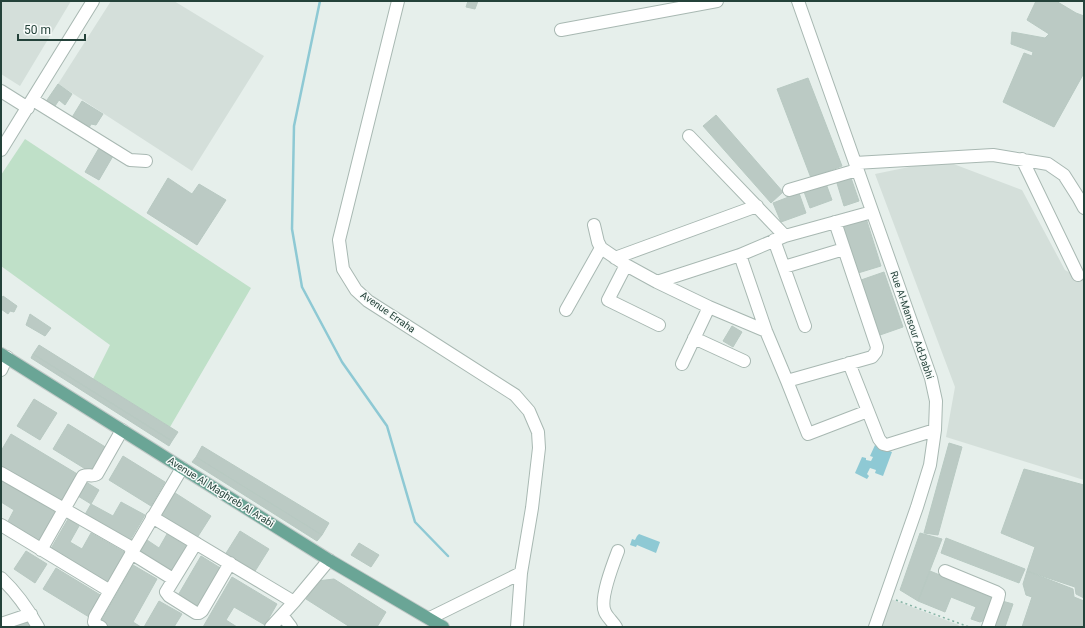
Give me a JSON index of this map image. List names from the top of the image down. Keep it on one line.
{"streets":{"main road":["Avenue Al Maghreb Al Arabi"],"street":["Avenue Erraha","Rue Al-Mansour Ad-Dabhi"]},"scale_bar":"50 m"}
